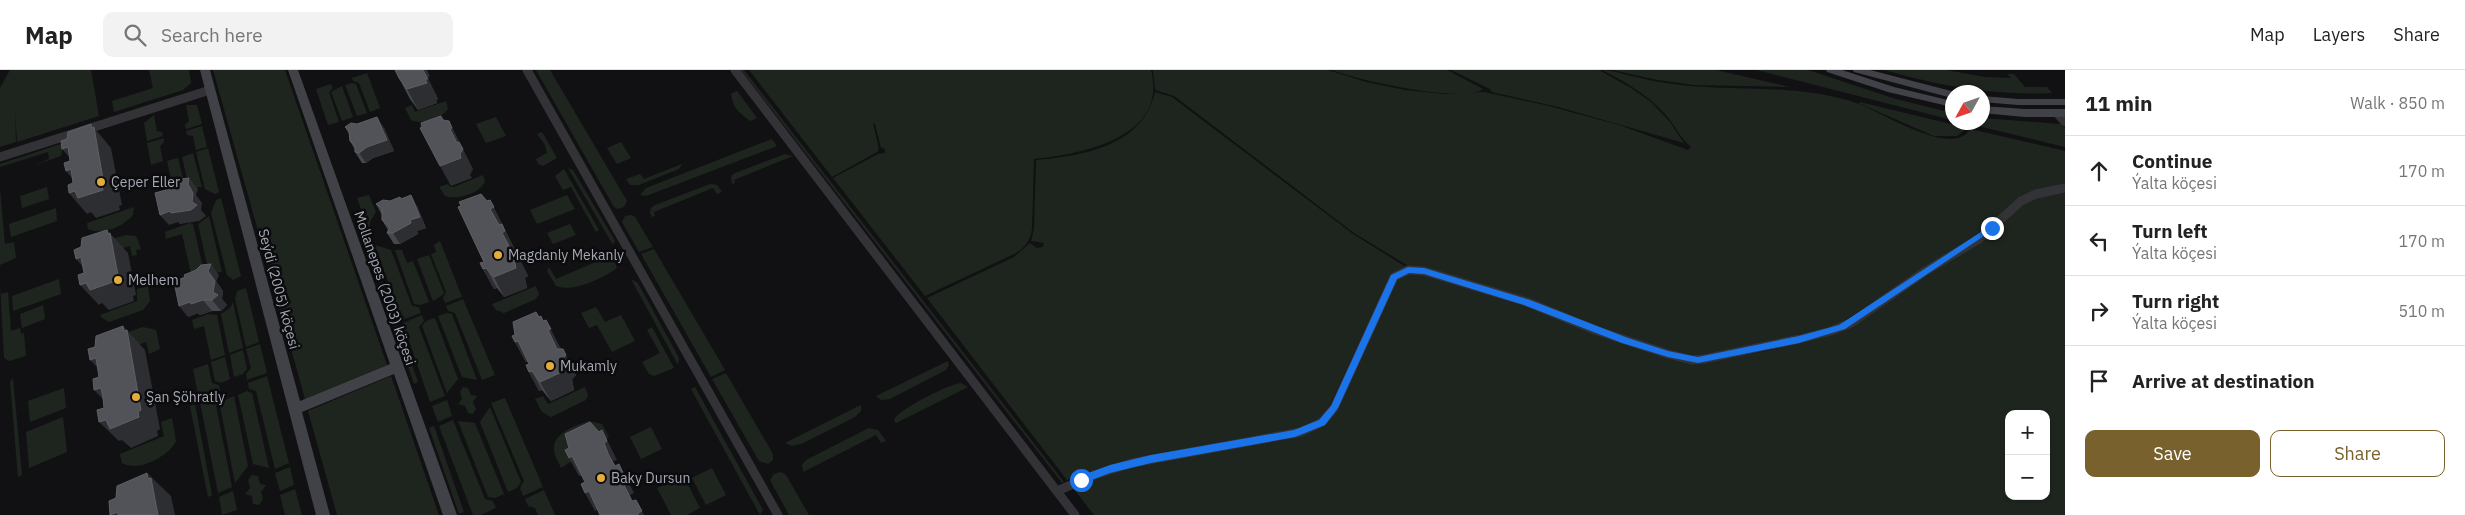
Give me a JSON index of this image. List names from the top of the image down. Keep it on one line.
{"streets":{"street":["Mollanepes (2003) köçesi","Seýdi (2005) köçesi"]},"places":["Çeper Eller","Magdanly Mekanly","Melhem","Mukamly","Şan Şöhratly","Baky Dursun"],"north":"bottom left","page":{"header":"Map","search":"Search here","nav":["Map","Layers","Share"],"heading":["11 min","Walk · 850 m"],"list":[["Continue","Ýalta köçesi","170 m"],["Turn left","Ýalta köçesi","170 m"],["Turn right","Ýalta köçesi","510 m"],"Arrive at destination"],"map_buttons":["+","−"],"buttons":["Save","Share"]}}
